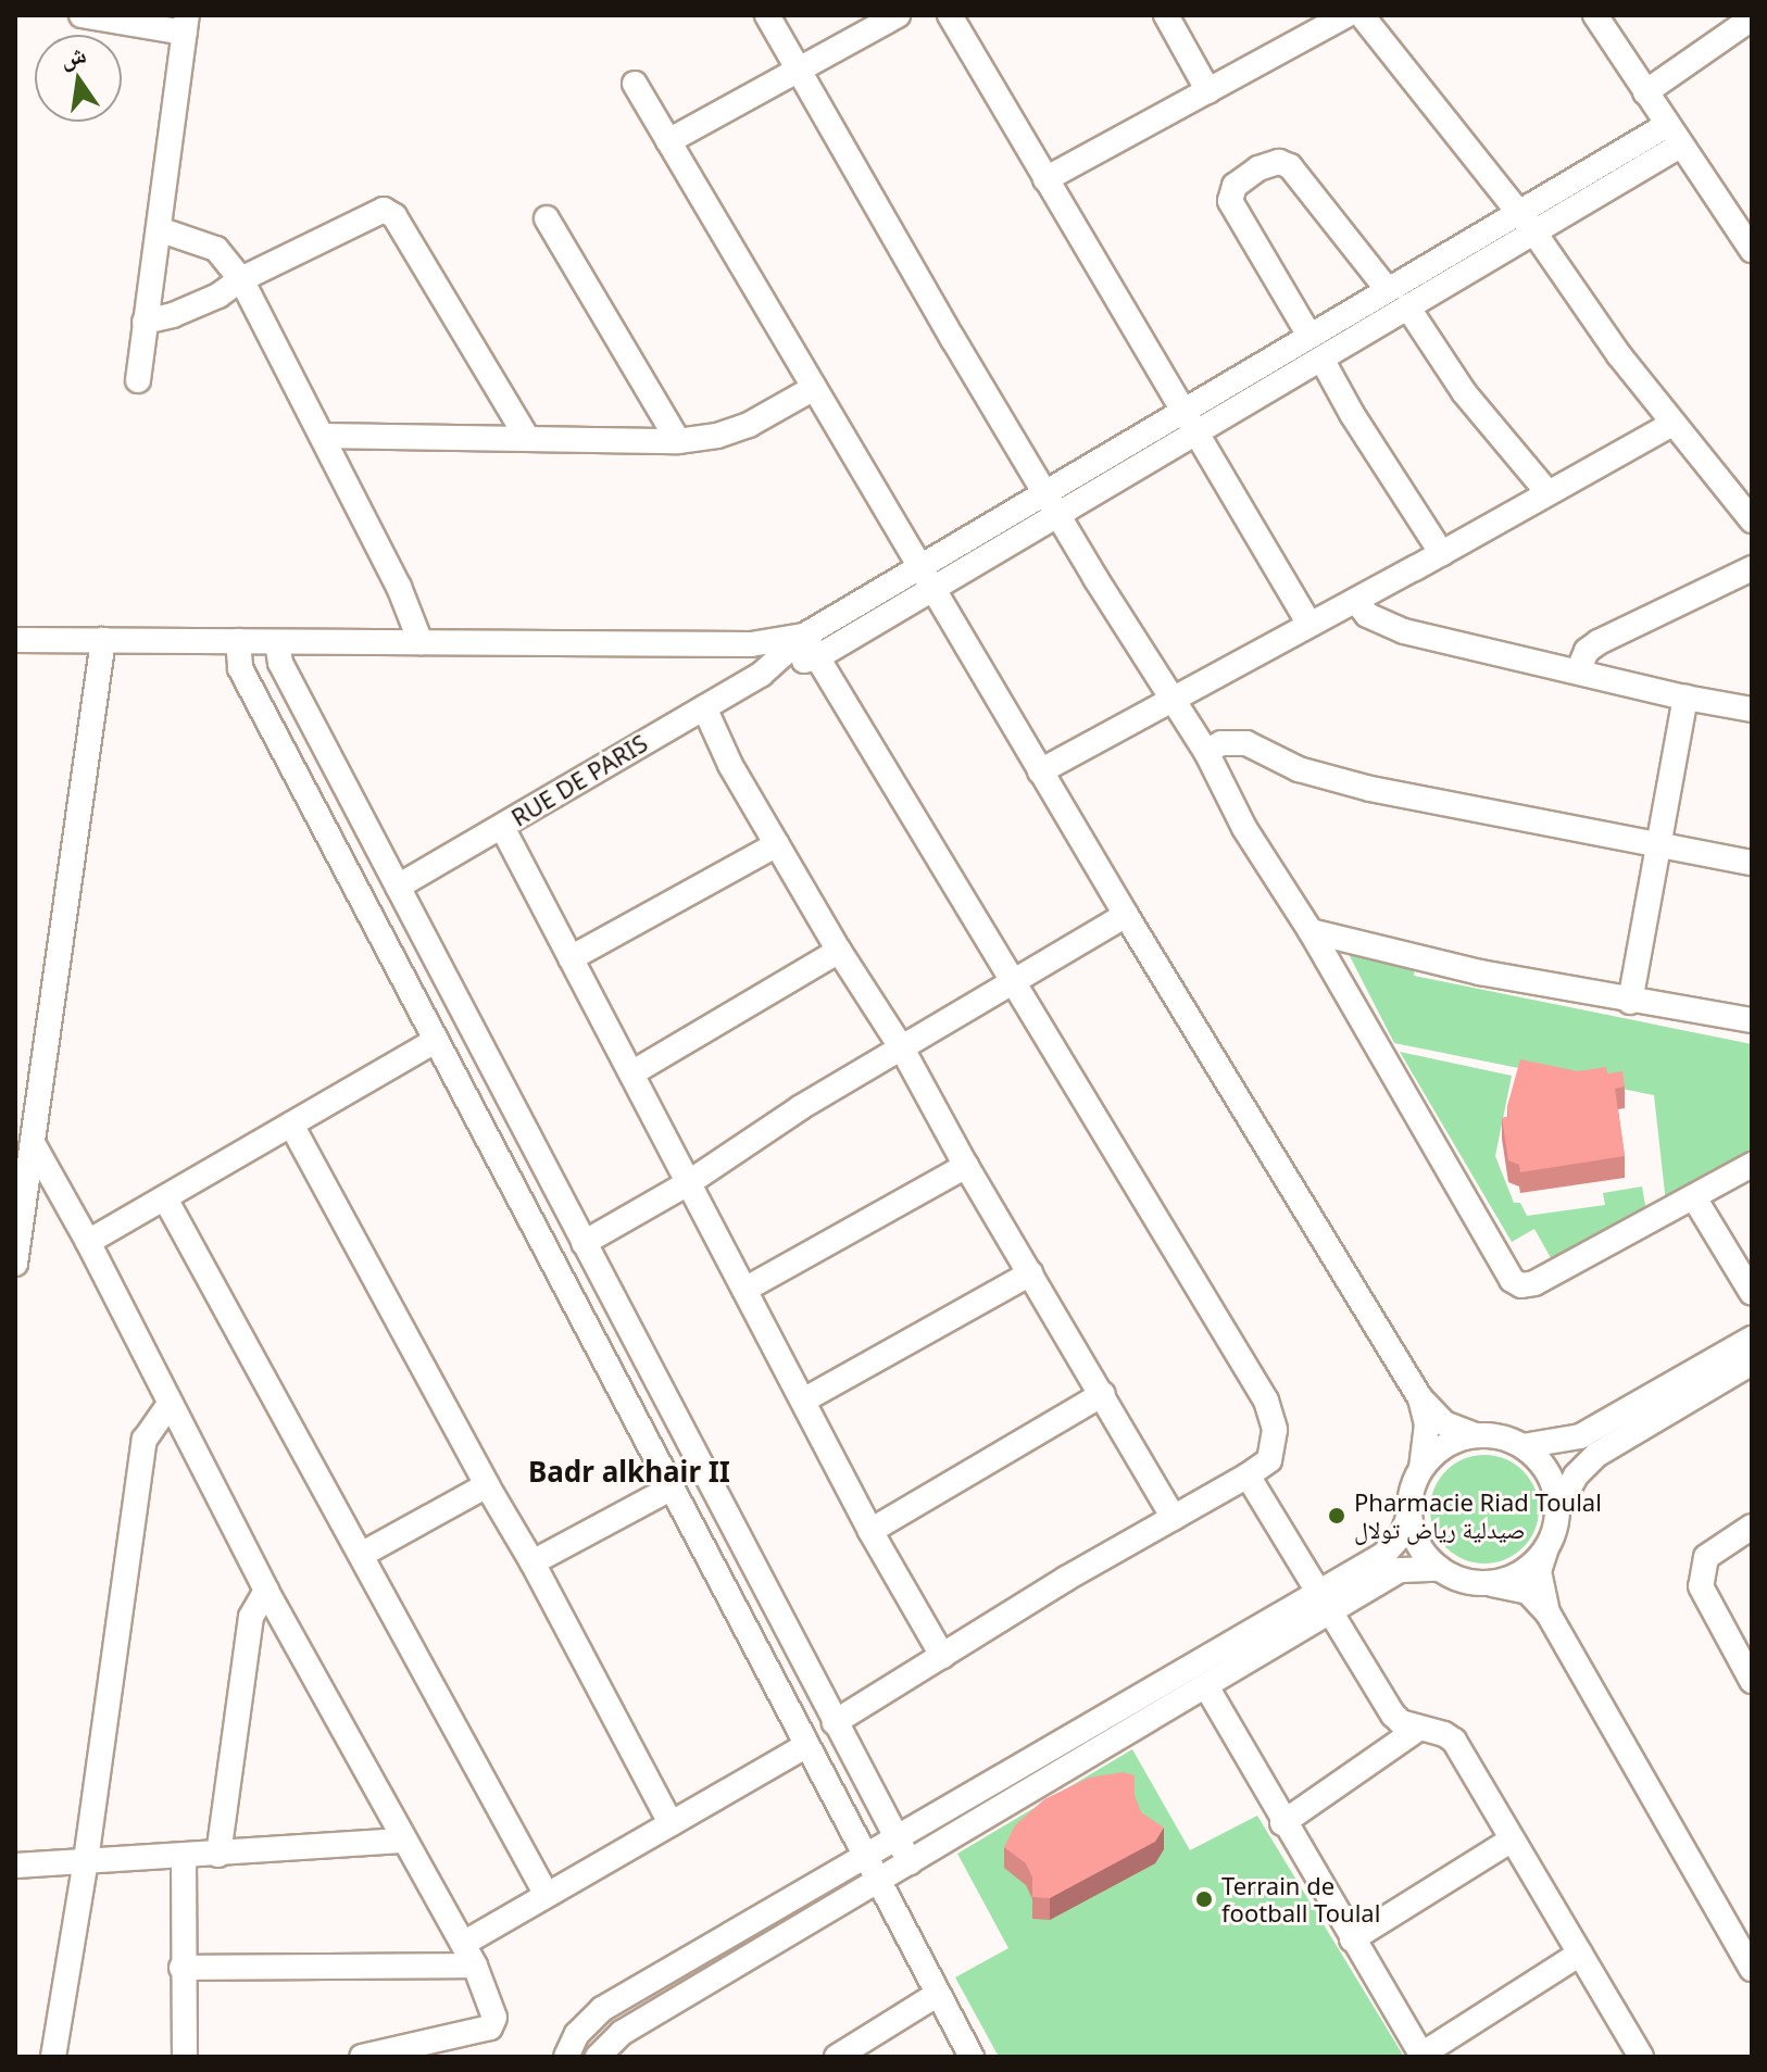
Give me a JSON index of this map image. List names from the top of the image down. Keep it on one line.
{"streets":{"street":["RUE DE PARIS"]},"districts":["Badr alkhair II"],"places":["Pharmacie Riad Toulal صيدلية رياض تولال","Terrain de football Toulal"],"north":"top"}
